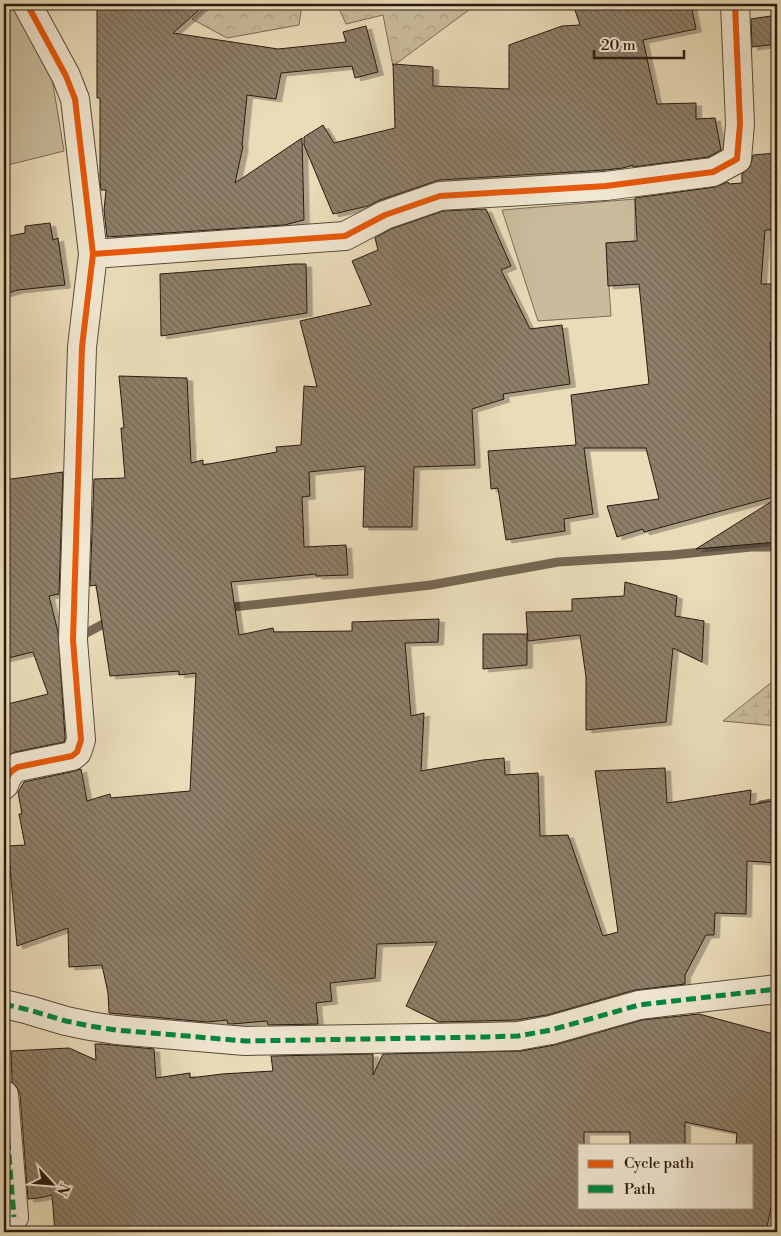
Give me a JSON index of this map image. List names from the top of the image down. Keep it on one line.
{"legend":["Cycle path","Path"],"scale_bar":"20 m","north":"bottom right"}
